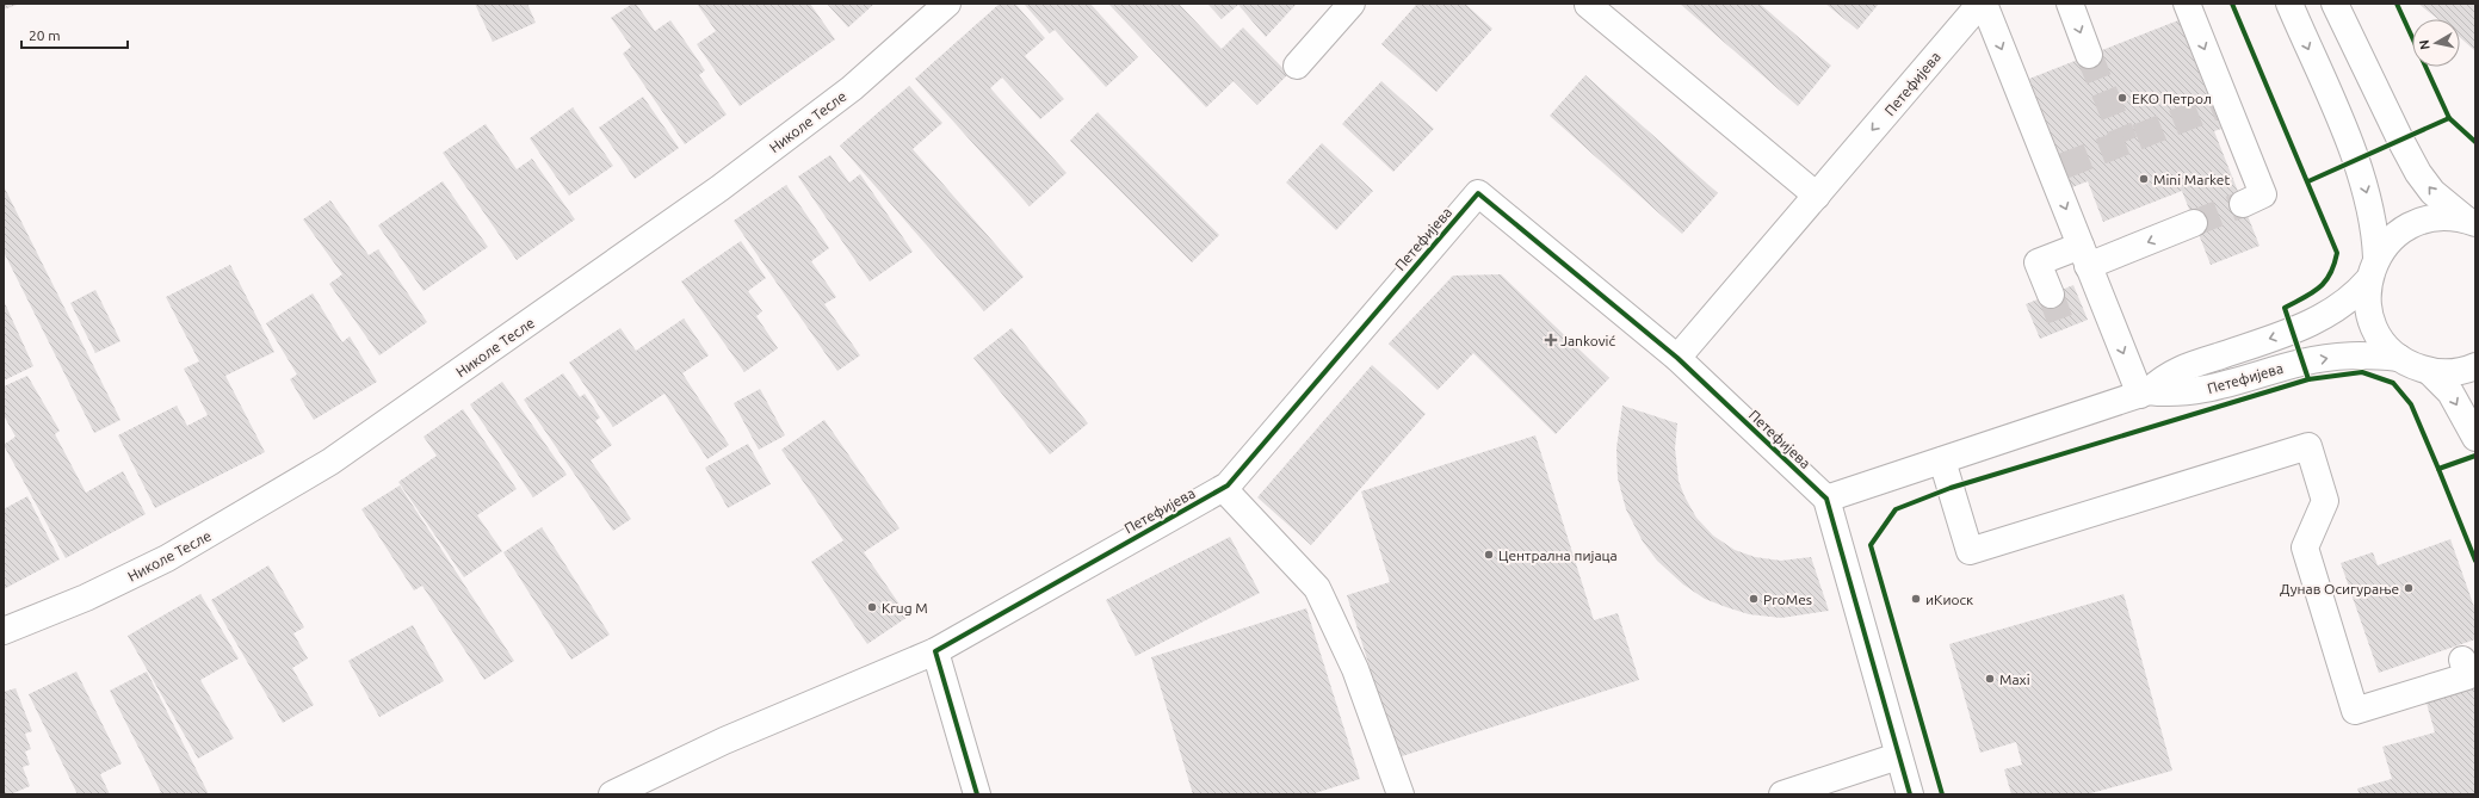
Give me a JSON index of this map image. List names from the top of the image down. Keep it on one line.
{"streets":{"street":["Петефијева","Николе Тесле"]},"places":{"other":["ЕКО Петрол","Mini Market","Централна пијаца","Дунав Осигурање","ProMes","иКиоск","Krug M","Maxi"],"health":["Janković"]},"scale_bar":"20 m","north":"left"}
